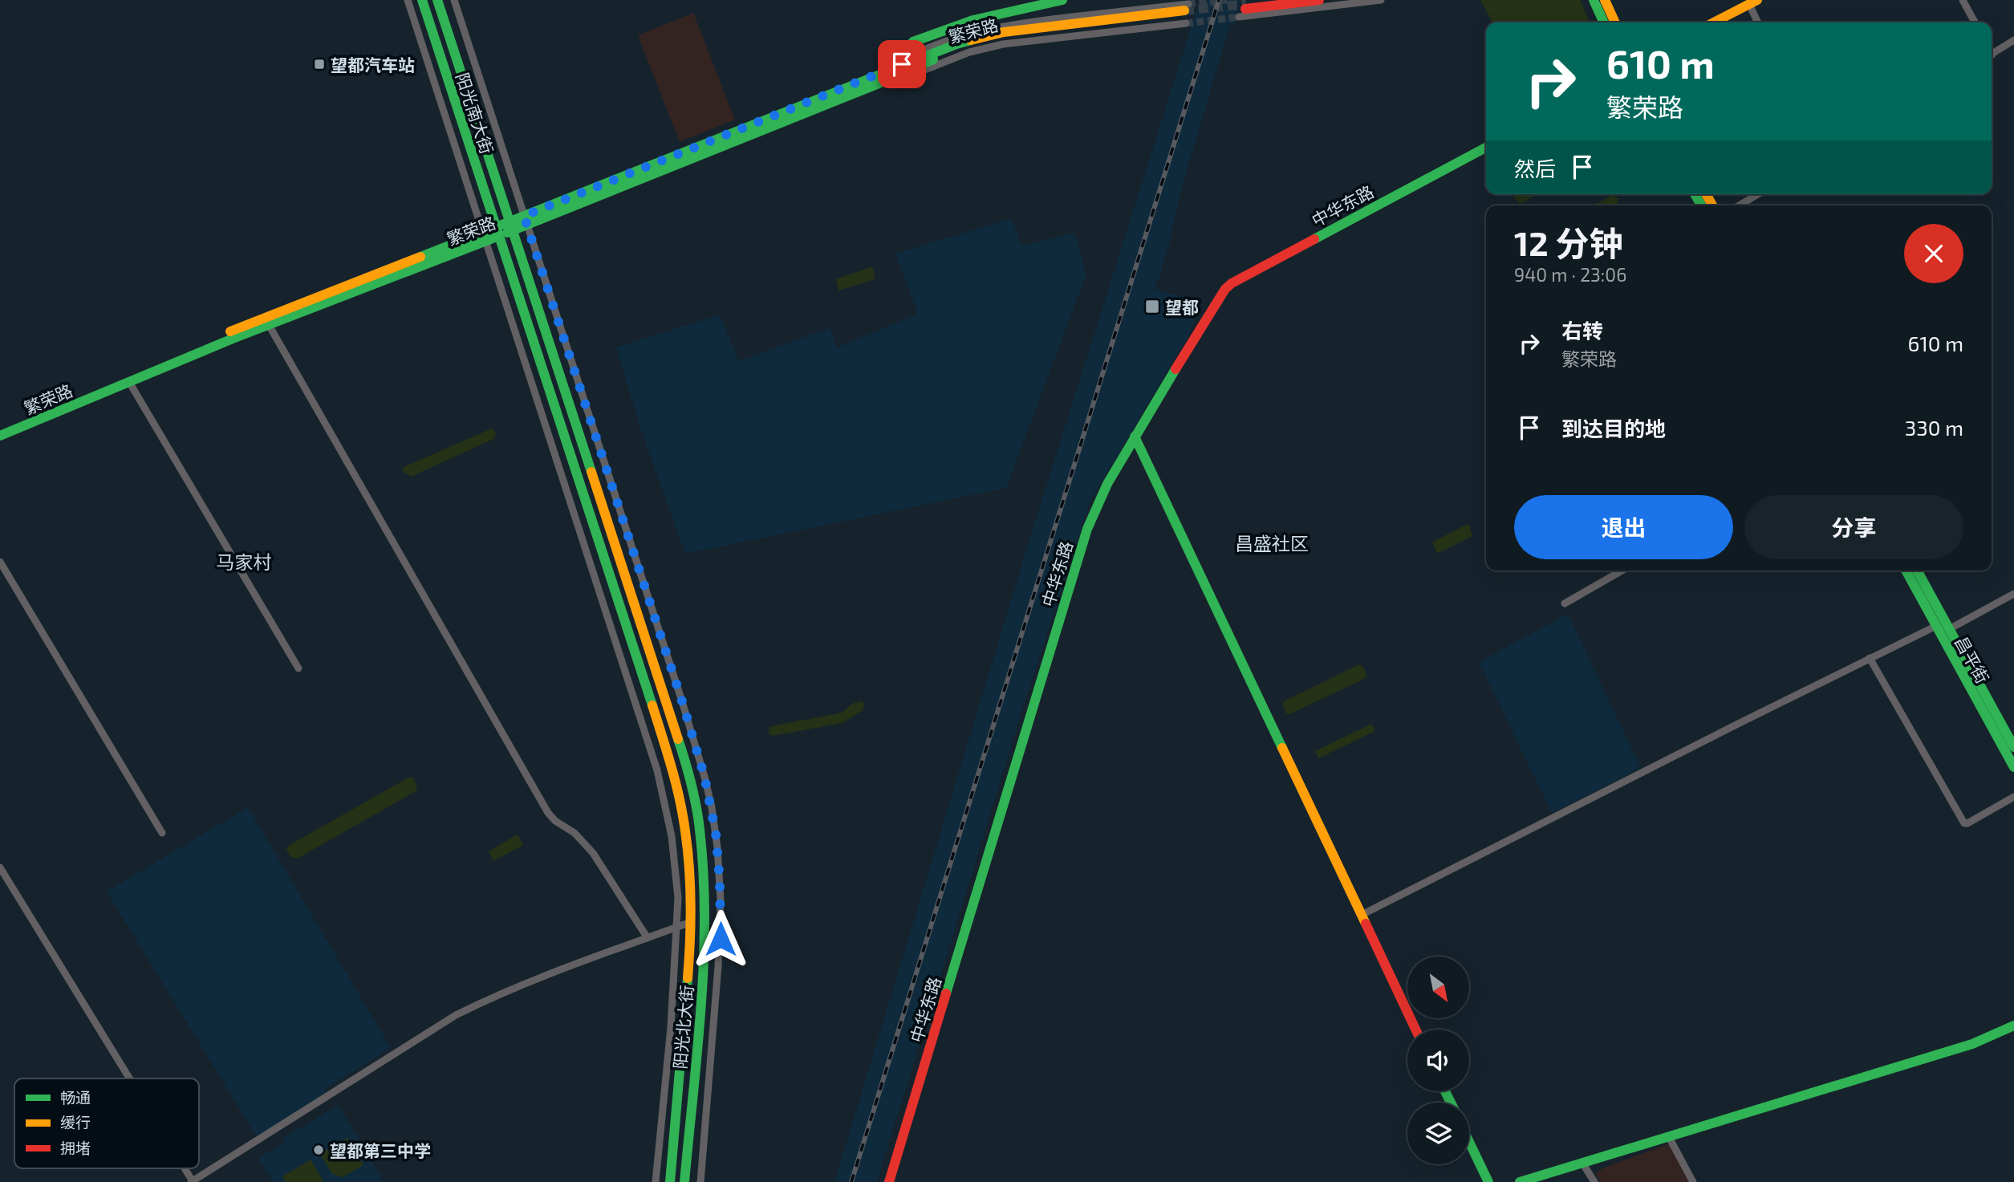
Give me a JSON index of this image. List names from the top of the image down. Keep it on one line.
{"streets":{"main road":["繁荣路","阳光南大街","中华东路","昌平街","阳光北大街"]},"crossings":[["繁荣路","阳光南大街"],["繁荣路","阳光北大街"],["阳光南大街","阳光北大街"]],"districts":["昌盛社区","马家村"],"places":{"transit":["望都汽车站","望都"],"other":["望都第三中学"]},"legend":["畅通","缓行","拥堵"],"north":"bottom right","page":{"turn":["610 m","繁荣路"],"then":"然后","heading":["12 分钟","940 m · 23:06"],"list":[{"name":"右转","note":"繁荣路","value":"610 m"},{"name":"到达目的地","value":"330 m"}],"buttons":["退出","分享"]}}
